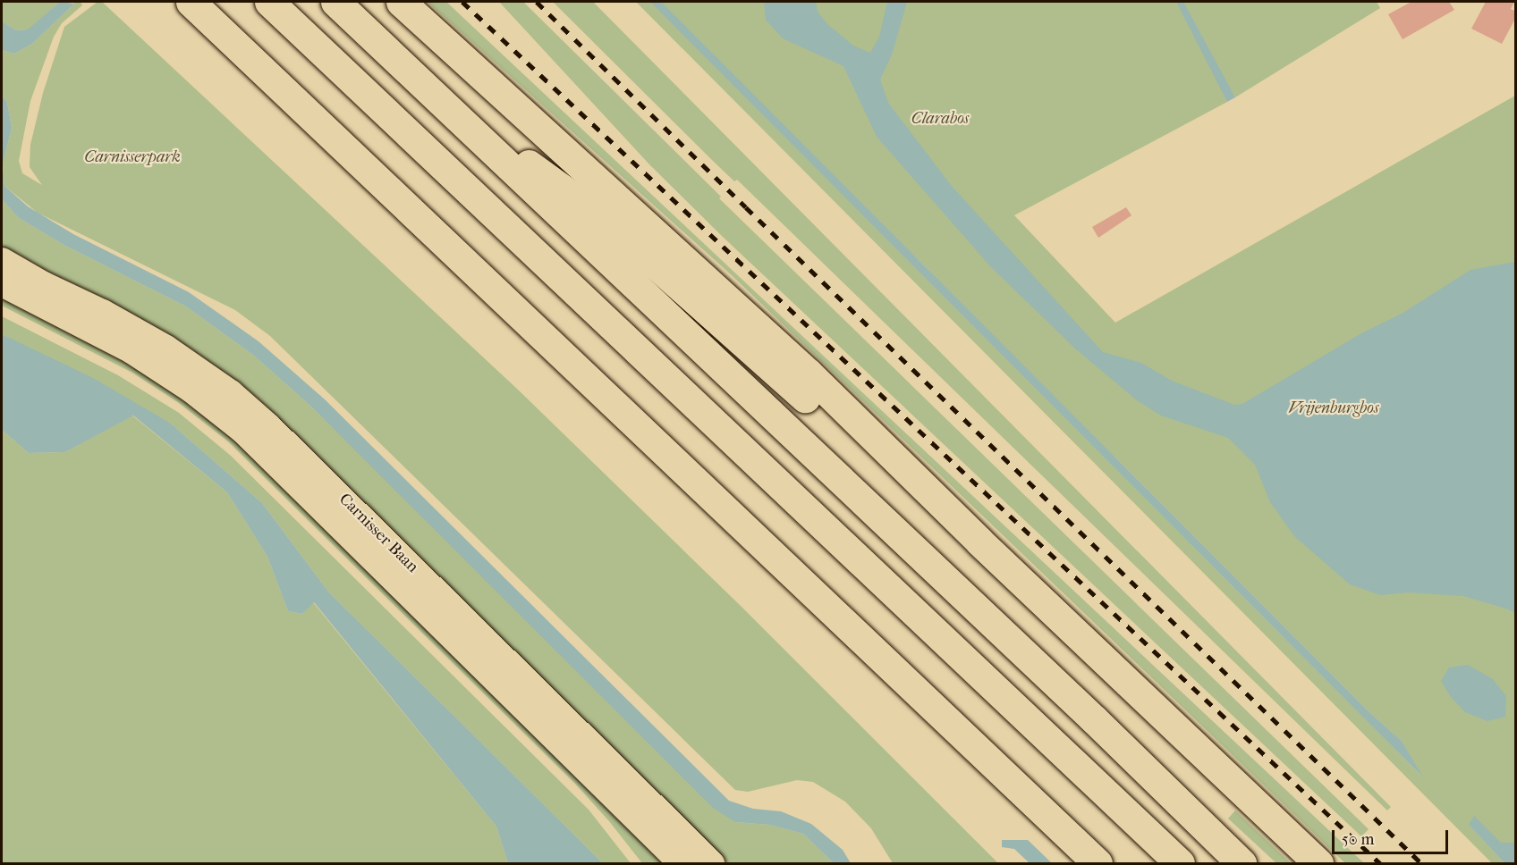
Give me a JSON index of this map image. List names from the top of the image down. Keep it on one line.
{"streets":{"main road":["Carnisser Baan"]},"parks":["Clarabos","Carnisserpark","Vrijenburgbos"],"scale_bar":"50 m"}
